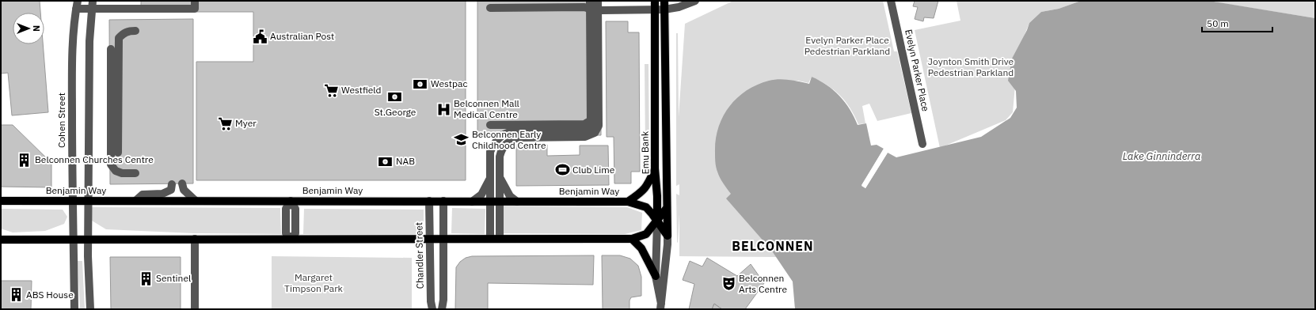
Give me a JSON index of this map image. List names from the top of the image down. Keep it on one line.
{"streets":{"main road":["Emu Bank","Benjamin Way"],"street":["Evelyn Parker Place","Cohen Street","Chandler Street"]},"crossings":[["Cohen Street","Benjamin Way"],["Emu Bank","Benjamin Way"],["Benjamin Way","Chandler Street"]],"districts":["BELCONNEN"],"water":["Lake Ginninderra"],"parks":["Evelyn Parker Place Pedestrian Parkland","Joynton Smith Drive Pedestrian Parkland","Margaret Timpson Park"],"places":{"public building":["Australian Post"],"bank":["Westpac","St.George","NAB"],"supermarket":["Westfield","Myer"],"hospital":["Belconnen Mall Medical Centre"],"school or university":["Belconnen Early Childhood Centre"],"building":["Belconnen Churches Centre","Sentinel","ABS House"],"sports":["Club Lime"],"theatre":["Belconnen Arts Centre"]},"scale_bar":"50 m","north":"right"}
